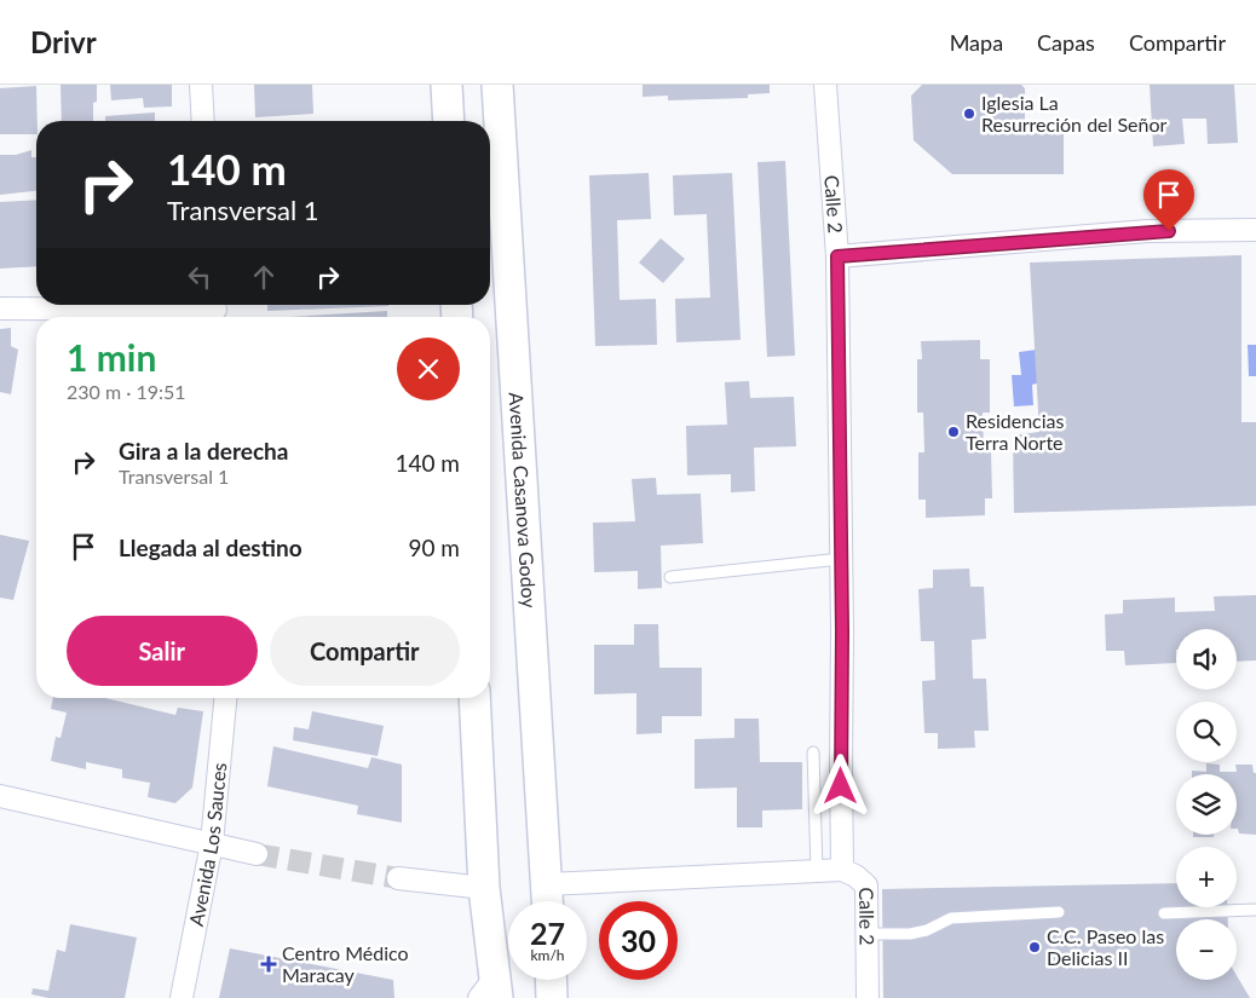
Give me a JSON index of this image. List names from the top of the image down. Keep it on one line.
{"streets":{"street":["Calle 2","Avenida Casanova Godoy","Avenida Los Sauces"]},"places":{"other":["Iglesia La Resurreción del Señor","Residencias Terra Norte","C.C. Paseo las Delicias II"],"health":["Centro Médico Maracay"]},"page":{"header":"Drivr","nav":["Mapa","Capas","Compartir"],"turn":["140 m","Transversal 1"],"heading":["1 min","230 m · 19:51"],"list":[{"name":"Gira a la derecha","note":"Transversal 1","value":"140 m"},{"name":"Llegada al destino","value":"90 m"}],"buttons":["Salir","Compartir"],"map_buttons":["+","−"],"speed":"27 km/h","limit":"30"}}
